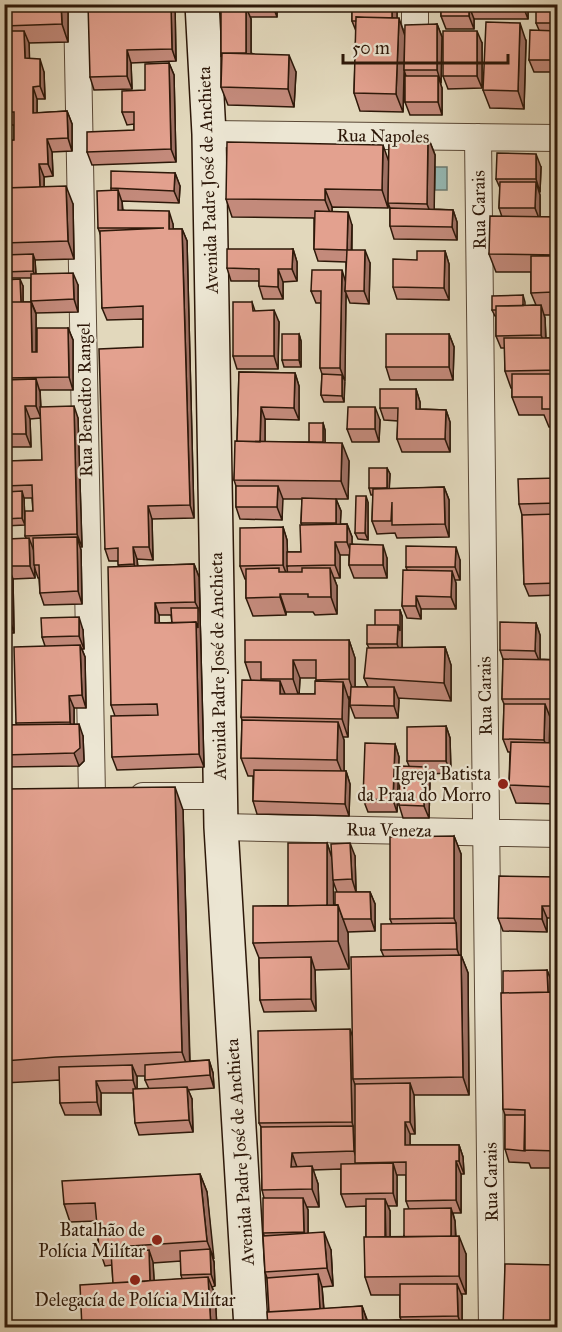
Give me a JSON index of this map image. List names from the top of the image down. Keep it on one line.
{"streets":{"main road":["Avenida Padre José de Anchieta"],"street":["Rua Napoles","Rua Carais","Rua Benedito Rangel","Rua Veneza"]},"crossings":[["Rua Napoles","Avenida Padre José de Anchieta"],["Rua Napoles","Rua Carais"],["Avenida Padre José de Anchieta","Rua Veneza"],["Rua Carais","Rua Veneza"],["Rua Benedito Rangel","Rua Veneza"]],"places":["Igreja Batista da Praia do Morro","Batalhão de Polícia Milítar","Delegacía de Polícia Milítar"],"scale_bar":"50 m"}
